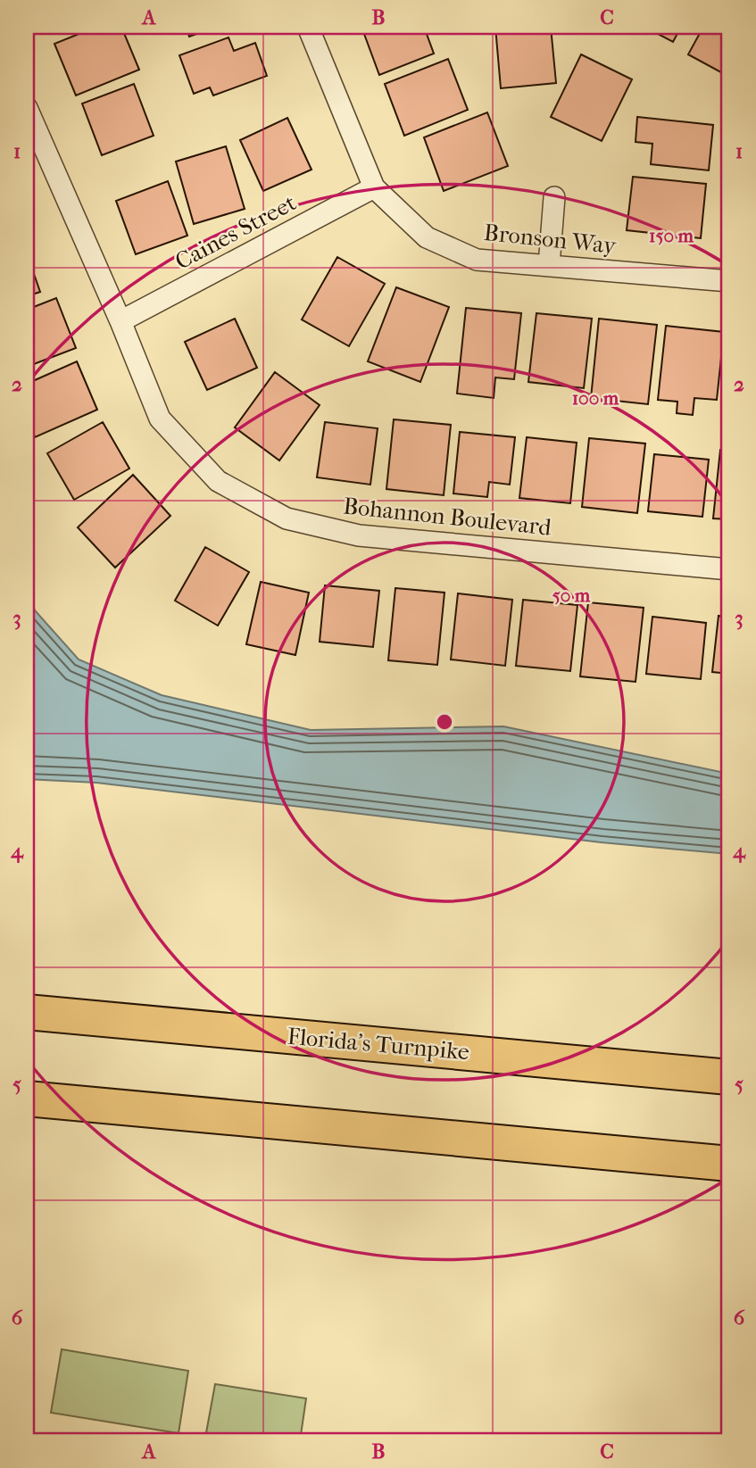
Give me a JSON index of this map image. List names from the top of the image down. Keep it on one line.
{"streets":{"highway":["Florida's Turnpike"],"street":["Caines Street","Bronson Way","Bohannon Boulevard"]},"crossings":[["Caines Street","Bronson Way"],["Caines Street","Bohannon Boulevard"]],"grid":{"columns":["A","B","C"],"rows":["1","2","3","4","5","6"]},"rings":["150 m","100 m","50 m"]}
